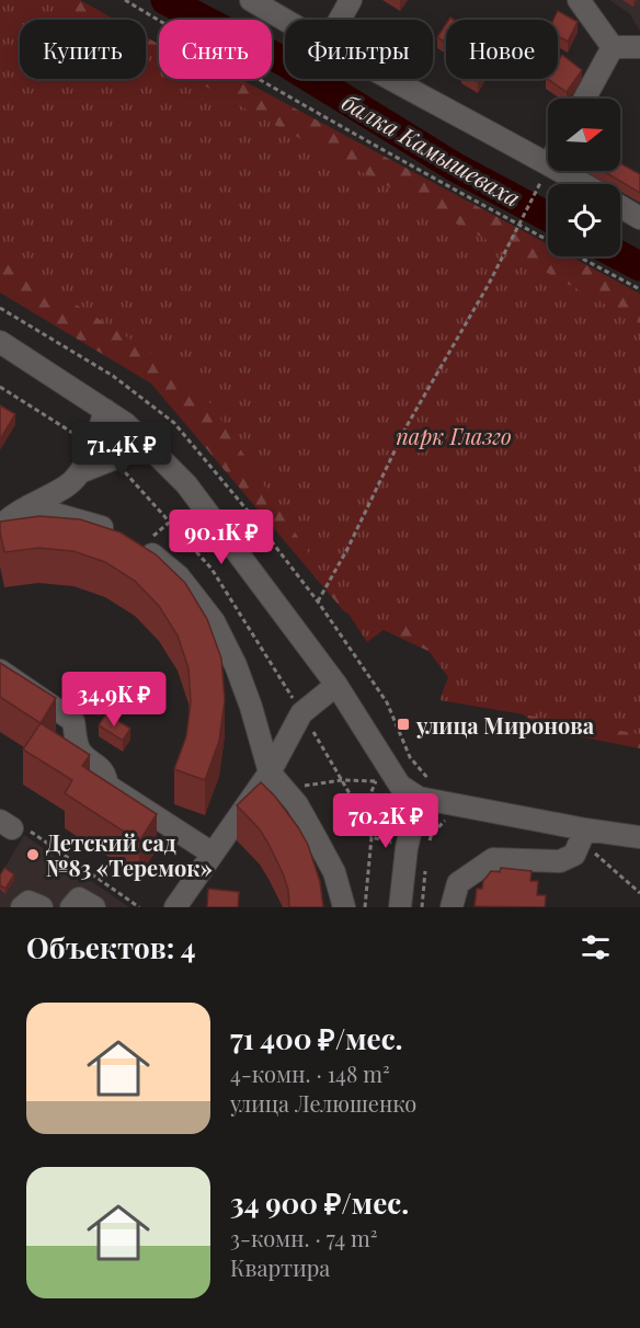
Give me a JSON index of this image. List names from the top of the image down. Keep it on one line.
{"water":["балка Камышеваха"],"parks":["парк Глазго"],"places":{"transit":["улица Миронова"],"other":["Детский сад №83 «Теремок»"]},"north":"right","page":{"chip":["Купить","Снять","Фильтры","Новое"],"price":["71.4K ₽","90.1K ₽","34.9K ₽","70.2K ₽"],"heading":"Объектов: 4","list":[{"name":"71 400 ₽/мес.","note":"4-комн. · 148 m² · улица Лелюшенко"},{"name":"34 900 ₽/мес.","note":"3-комн. · 74 m² · Квартира"}]}}
